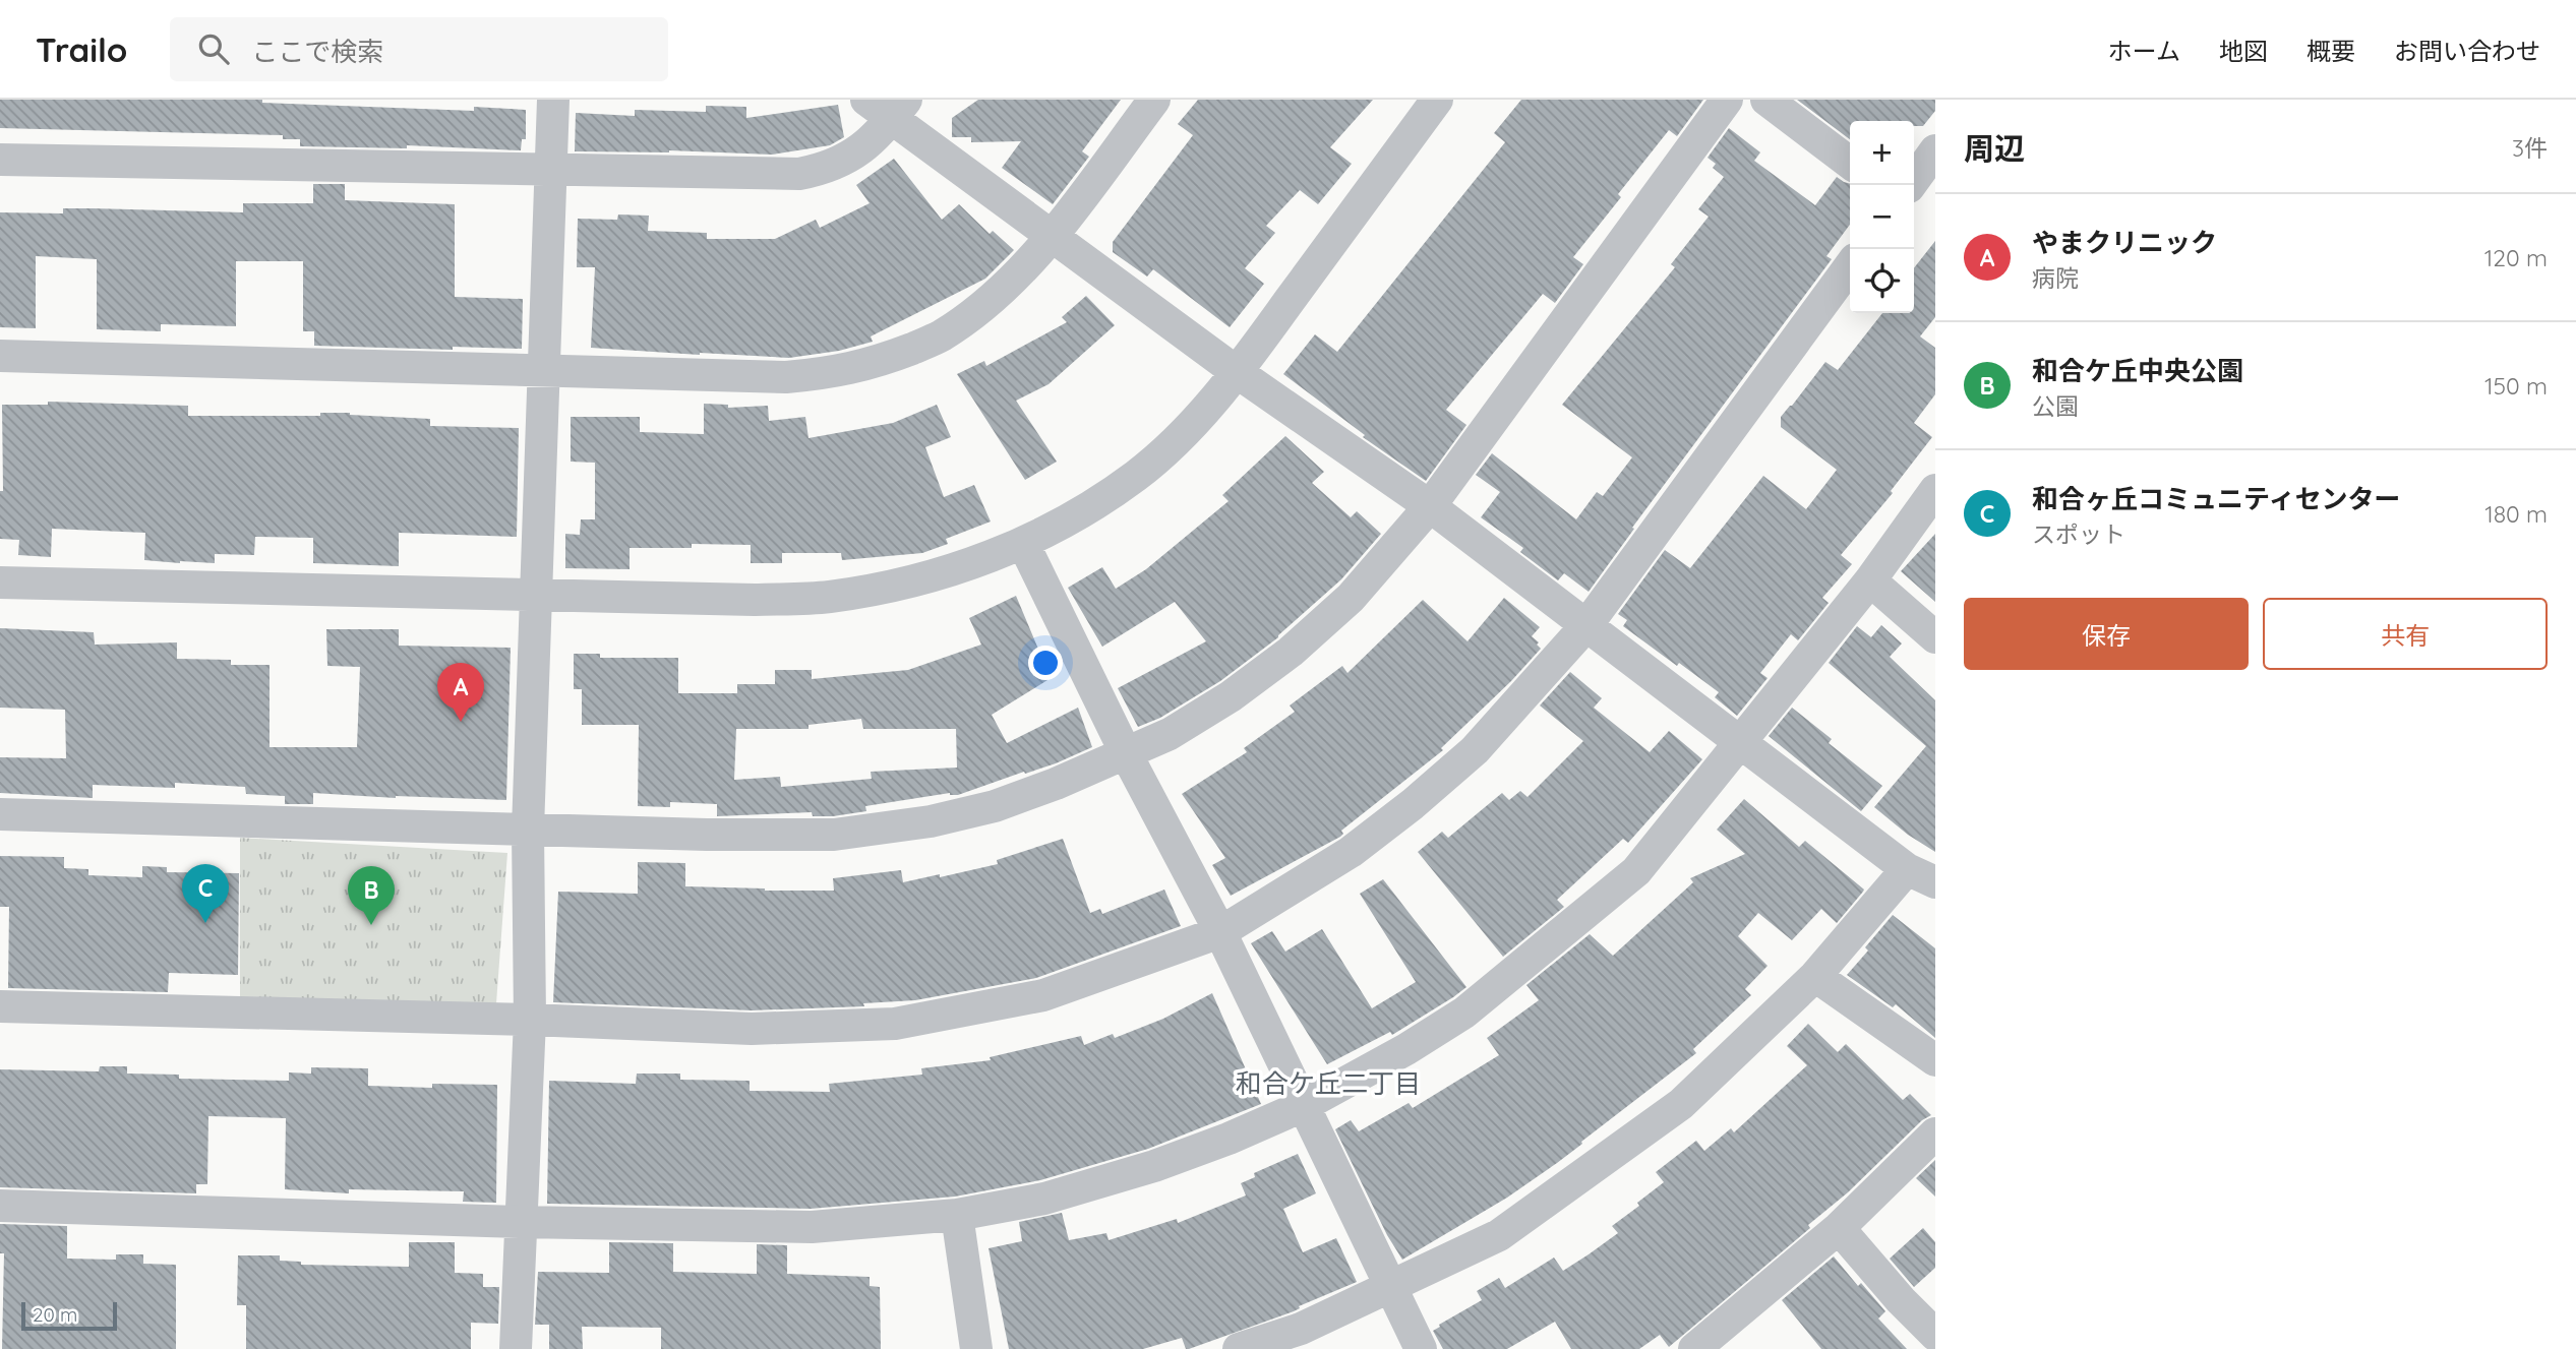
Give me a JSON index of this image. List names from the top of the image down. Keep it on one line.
{"districts":["和合ケ丘二丁目"],"scale_bar":"20 m","page":{"header":"Trailo","search":"ここで検索","nav":["ホーム","地図","概要","お問い合わせ"],"heading":["周辺","3件"],"map_buttons":["+","−"],"list":[{"mark":"A","name":"やまクリニック","note":"病院","value":"120 m"},{"mark":"B","name":"和合ケ丘中央公園","note":"公園","value":"150 m"},{"mark":"C","name":"和合ヶ丘コミュニティセンター","note":"スポット","value":"180 m"}],"buttons":["保存","共有"],"pins":["A","C","B"],"scale":"20 m"}}
